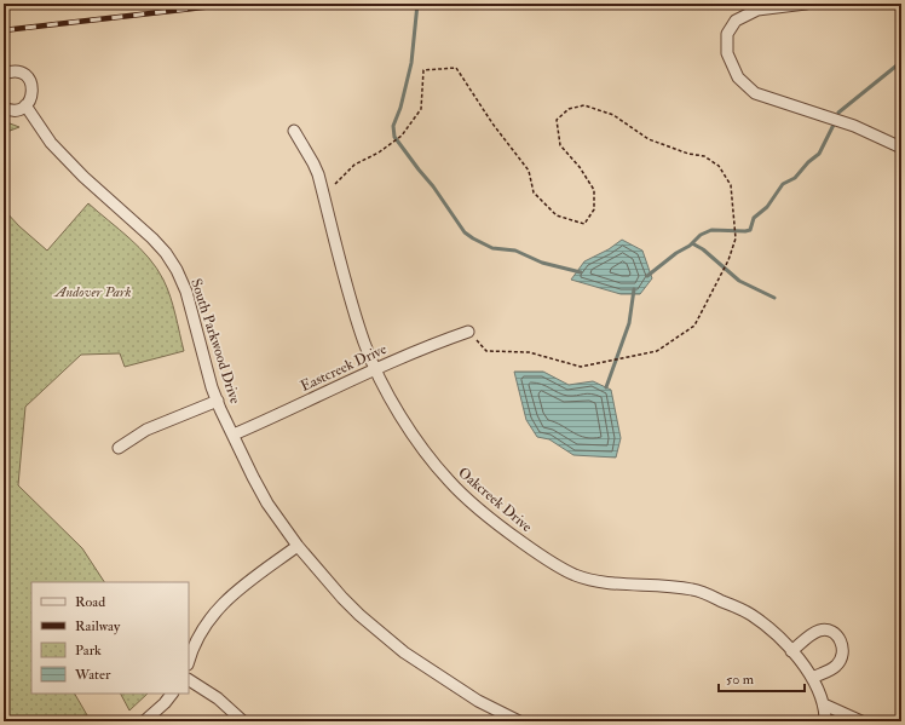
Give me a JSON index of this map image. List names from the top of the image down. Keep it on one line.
{"streets":{"street":["South Parkwood Drive","Eastcreek Drive","Oakcreek Drive"]},"crossings":[["South Parkwood Drive","Eastcreek Drive"],["Eastcreek Drive","Oakcreek Drive"]],"parks":["Andover Park"],"legend":["Road","Railway","Park","Water"],"scale_bar":"50 m"}
